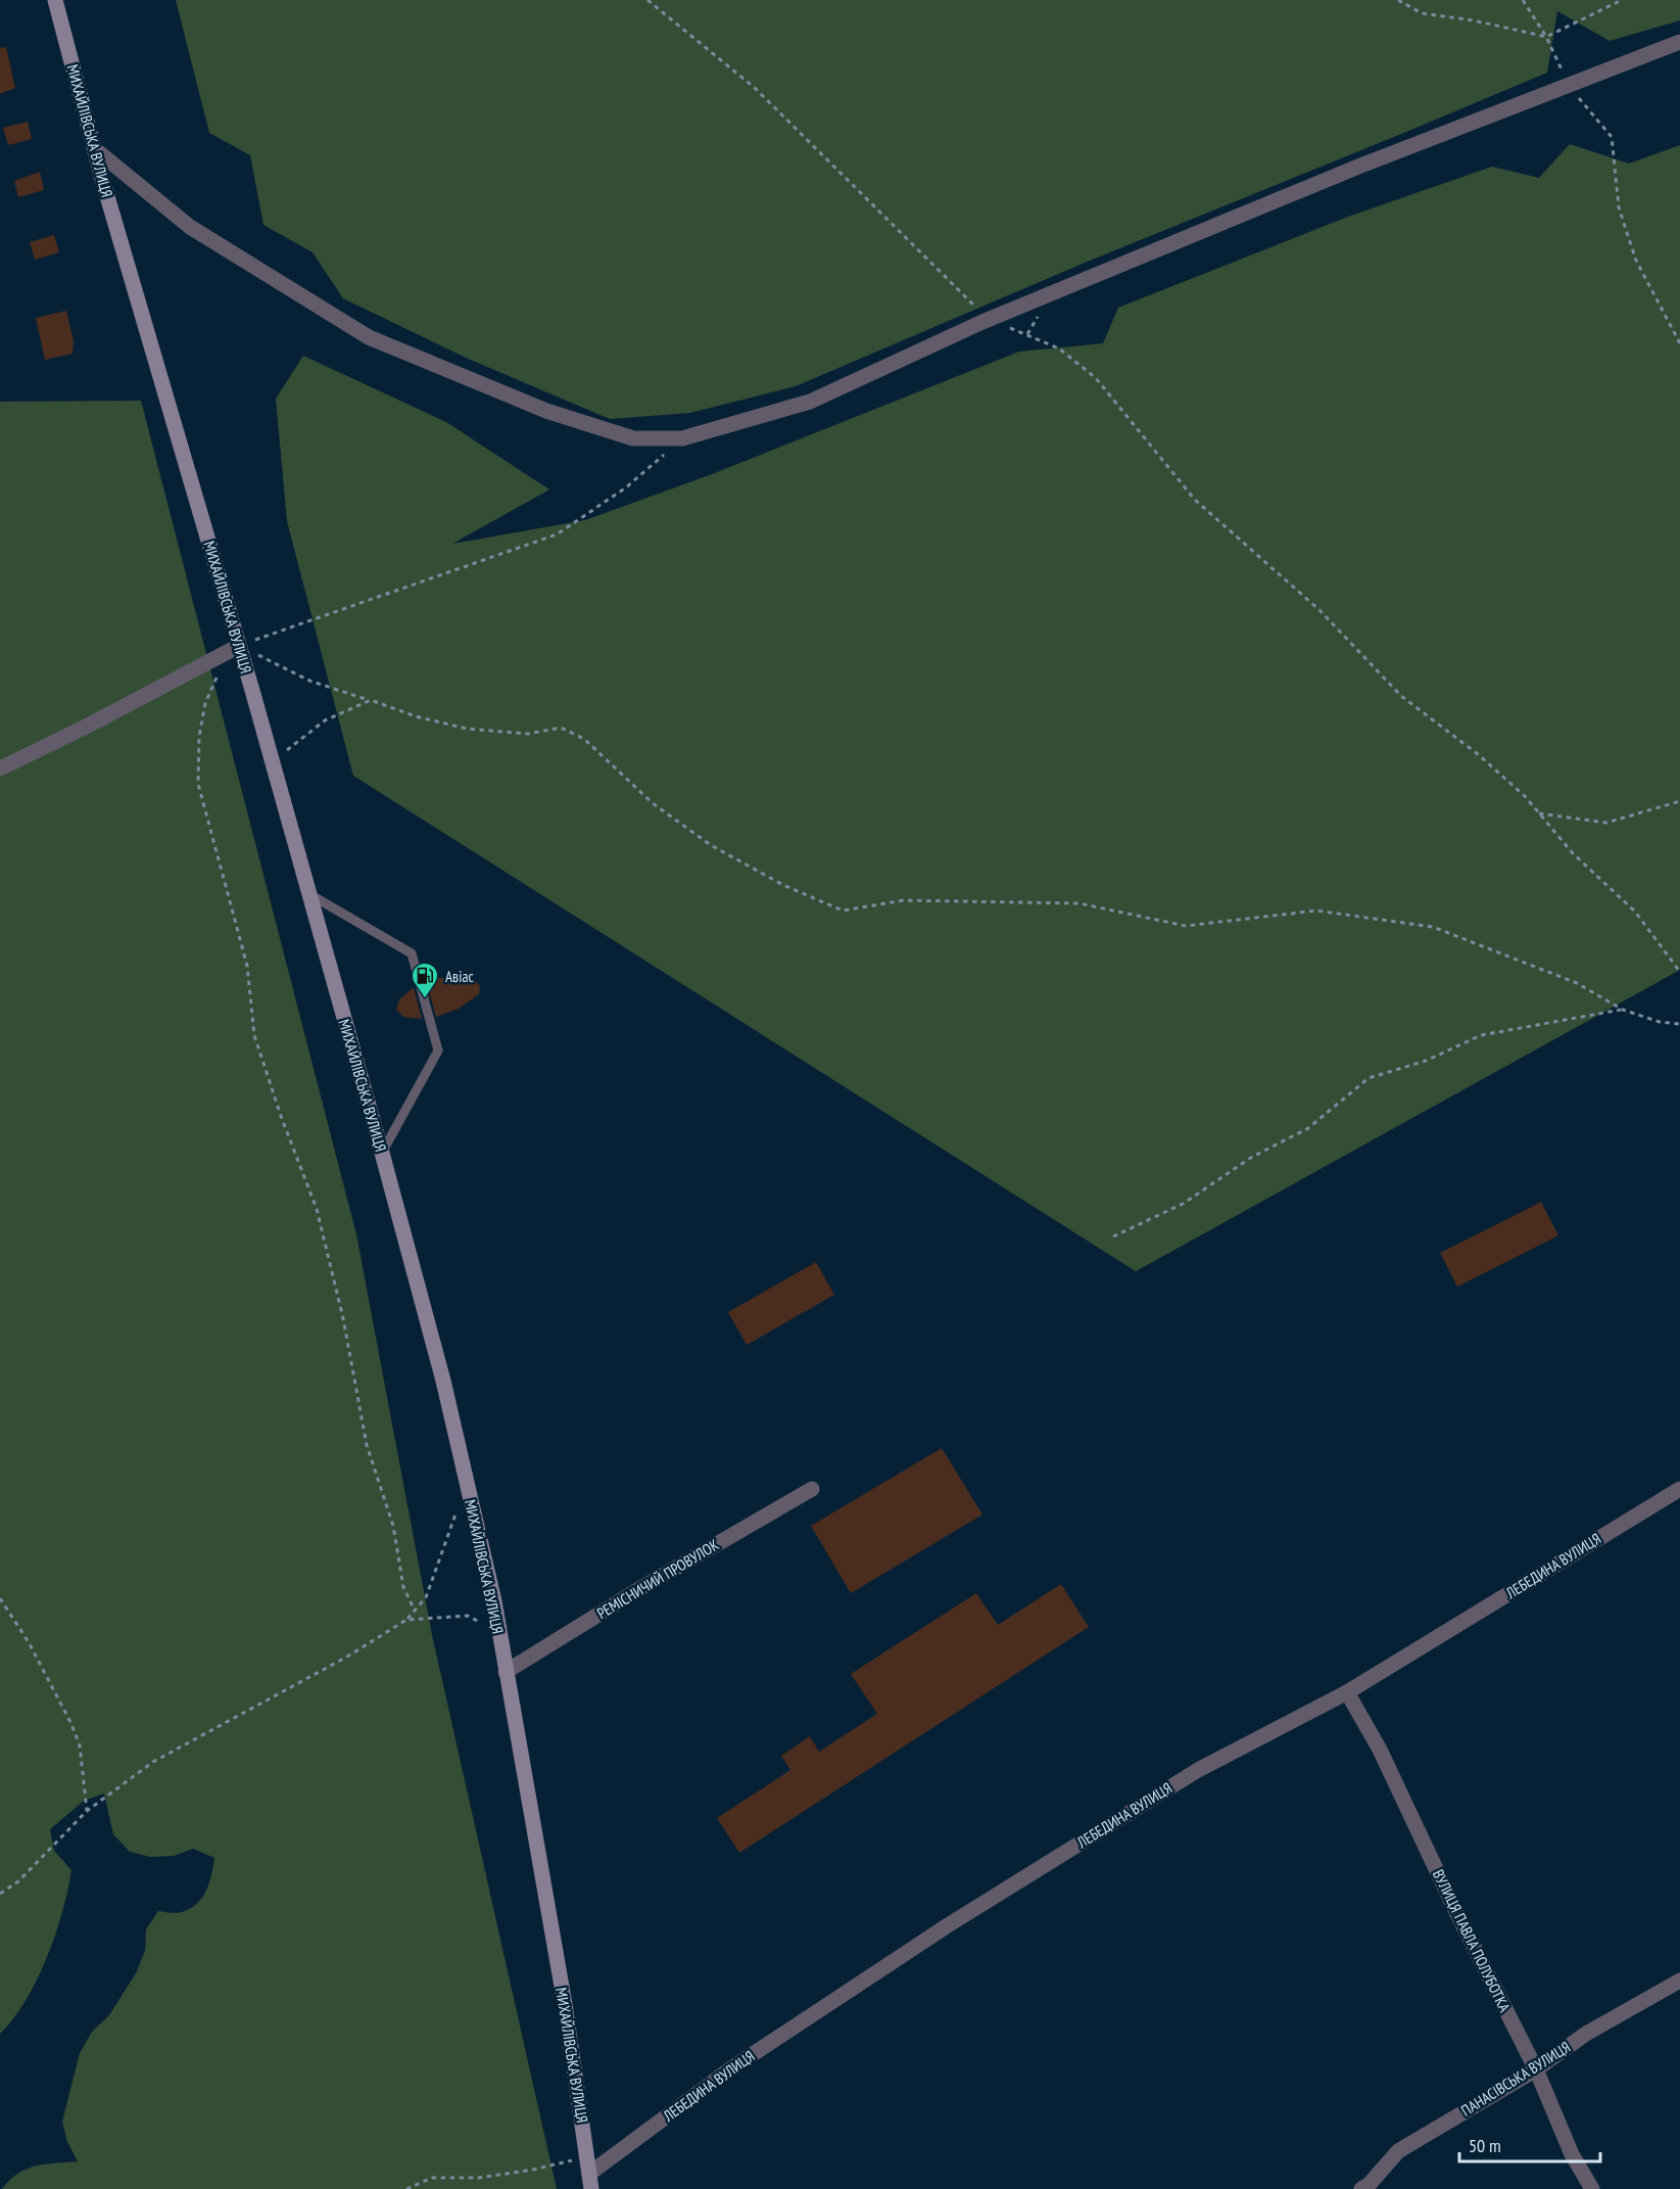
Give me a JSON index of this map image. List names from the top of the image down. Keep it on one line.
{"streets":{"main road":["МИХАЙЛІВСЬКА ВУЛИЦЯ"],"street":["ЛЕБЕДИНА ВУЛИЦЯ","РЕМІСНИЧИЙ ПРОВУЛОК","ВУЛИЦЯ ПАВЛА ПОЛУБОТКА","ПАНАСІВСЬКА ВУЛИЦЯ"]},"crossings":[["МИХАЙЛІВСЬКА ВУЛИЦЯ","ЛЕБЕДИНА ВУЛИЦЯ"],["МИХАЙЛІВСЬКА ВУЛИЦЯ","РЕМІСНИЧИЙ ПРОВУЛОК"],["ЛЕБЕДИНА ВУЛИЦЯ","ВУЛИЦЯ ПАВЛА ПОЛУБОТКА"],["ВУЛИЦЯ ПАВЛА ПОЛУБОТКА","ПАНАСІВСЬКА ВУЛИЦЯ"]],"places":{"fuel station":["Авіас"]},"scale_bar":"50 m"}
